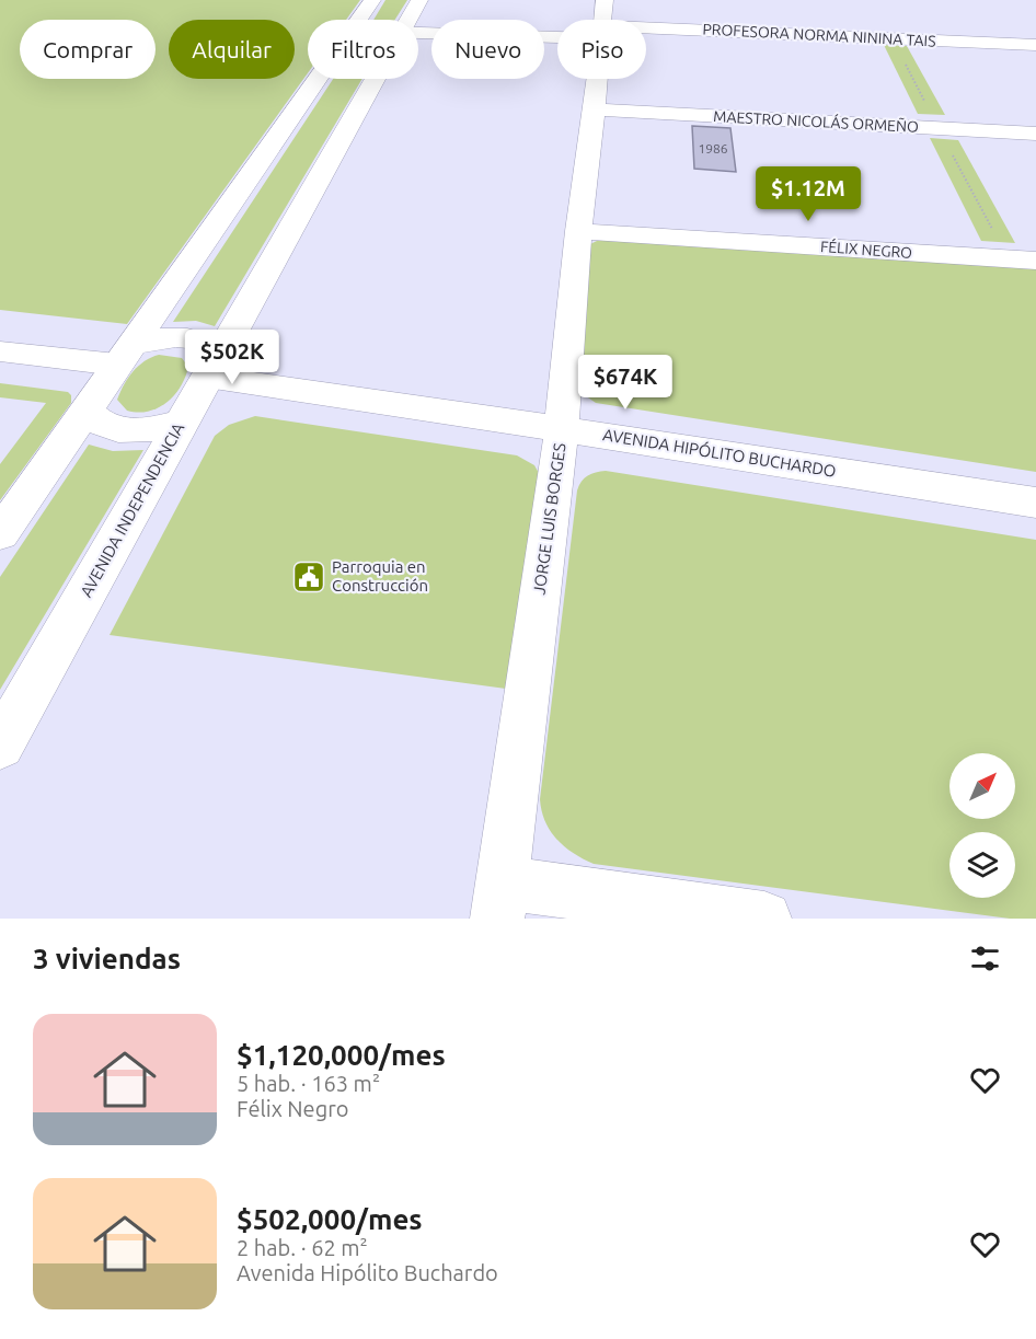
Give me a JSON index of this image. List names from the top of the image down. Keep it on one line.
{"streets":{"street":["PROFESORA NORMA NININA TAIS","MAESTRO NICOLÁS ORMEÑO","FÉLIX NEGRO","AVENIDA HIPÓLITO BUCHARDO","AVENIDA INDEPENDENCIA","JORGE LUIS BORGES"]},"crossings":[["MAESTRO NICOLÁS ORMEÑO","JORGE LUIS BORGES"],["FÉLIX NEGRO","JORGE LUIS BORGES"],["AVENIDA HIPÓLITO BUCHARDO","AVENIDA INDEPENDENCIA"],["AVENIDA HIPÓLITO BUCHARDO","JORGE LUIS BORGES"]],"places":{"public building":["Parroquia en Construcción"]},"house_numbers":["1986"],"north":"top right","page":{"chip":["Comprar","Alquilar","Filtros","Nuevo","Piso"],"price":["$1.12M","$502K","$674K"],"heading":"3 viviendas","list":[{"name":"$1,120,000/mes","note":"5 hab. · 163 m² · Félix Negro"},{"name":"$502,000/mes","note":"2 hab. · 62 m² · Avenida Hipólito Buchardo"}]}}
